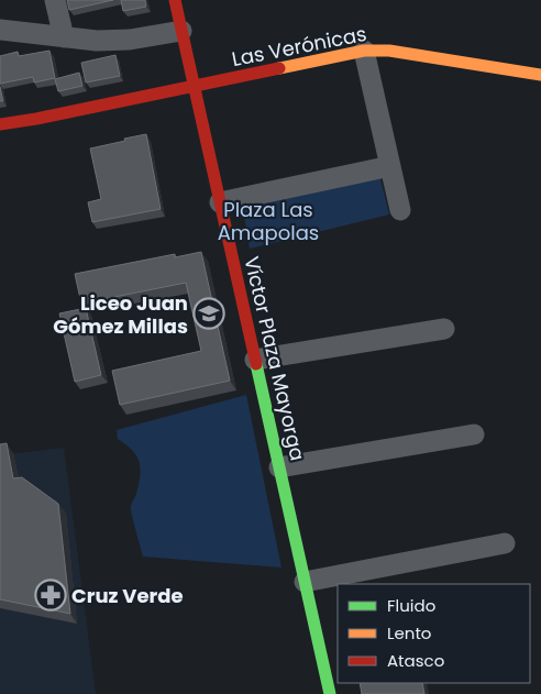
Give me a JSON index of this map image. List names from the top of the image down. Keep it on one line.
{"streets":{"street":["Las Verónicas","Víctor Plaza Mayorga"]},"crossings":[["Las Verónicas","Víctor Plaza Mayorga"]],"parks":["Plaza Las Amapolas"],"places":{"school or university":["Liceo Juan Gómez Millas"],"pharmacy":["Cruz Verde"]},"legend":["Fluido","Lento","Atasco"]}
